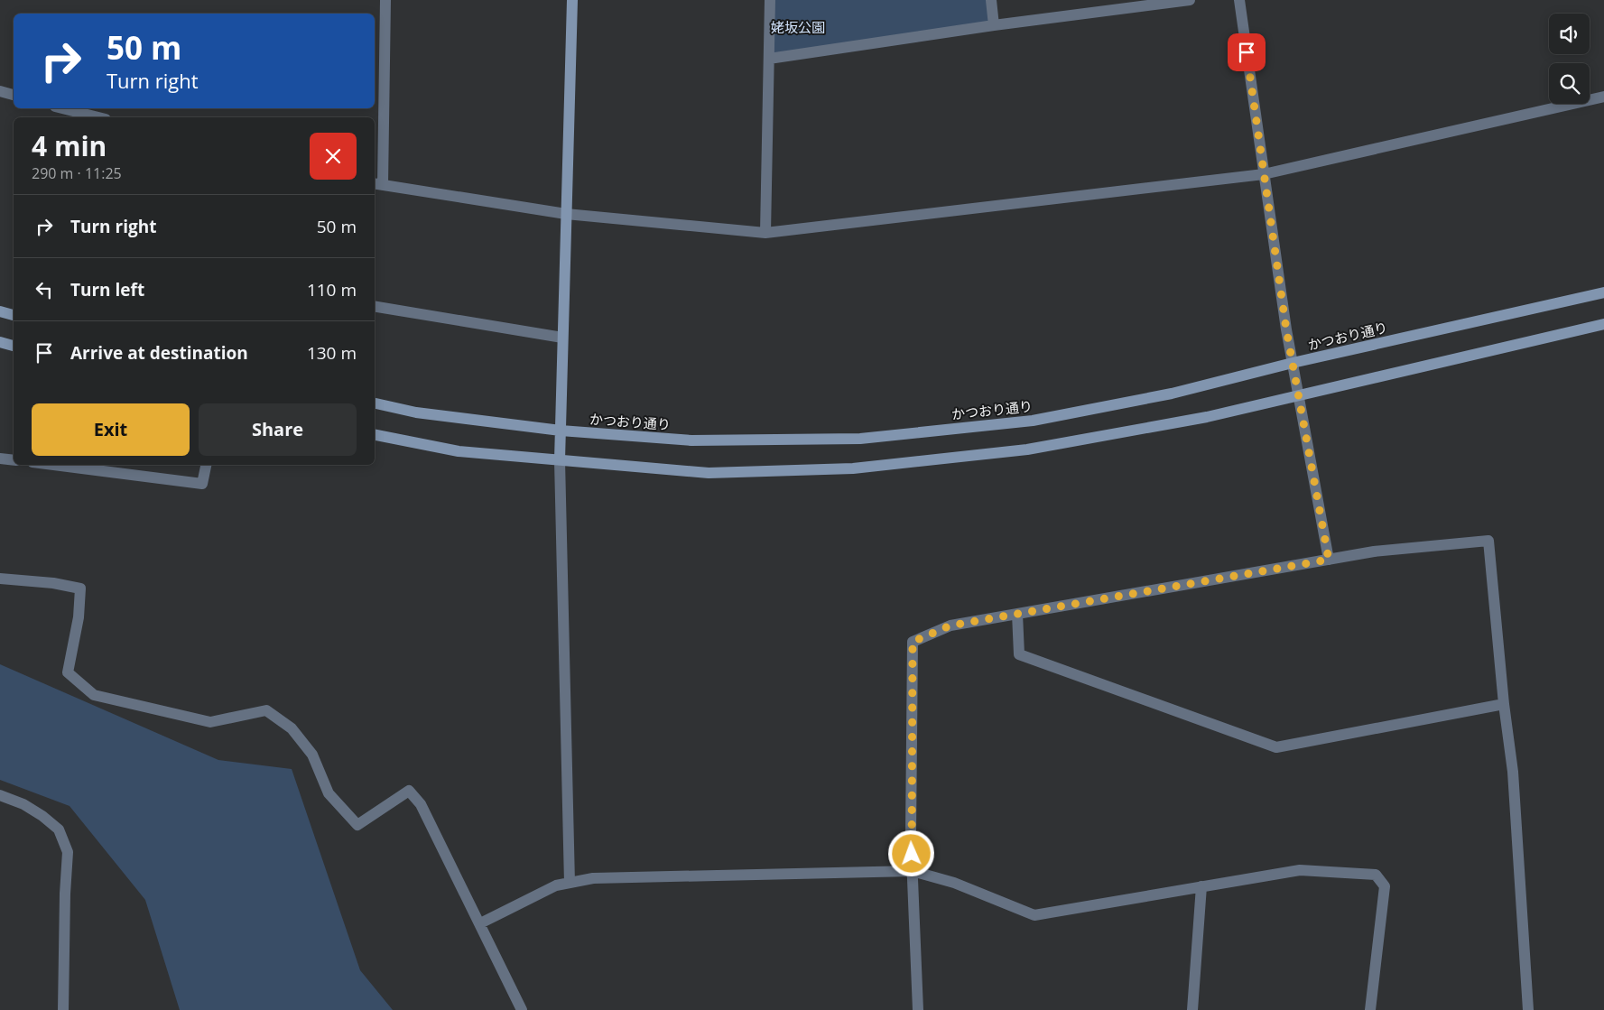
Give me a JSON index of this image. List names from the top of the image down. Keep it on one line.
{"streets":{"street":["かつおり通り"]},"parks":["姥坂公園"],"page":{"turn":["50 m","Turn right"],"heading":["4 min","290 m · 11:25"],"list":[{"name":"Turn right","value":"50 m"},{"name":"Turn left","value":"110 m"},{"name":"Arrive at destination","value":"130 m"}],"buttons":["Exit","Share"]}}
